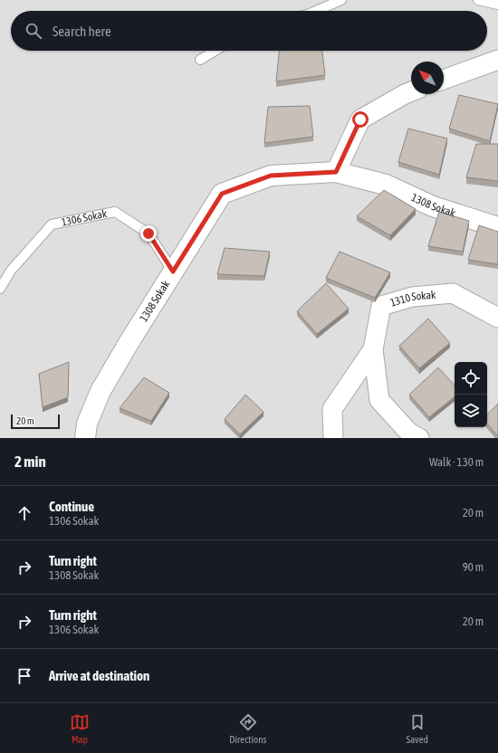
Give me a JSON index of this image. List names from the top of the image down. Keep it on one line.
{"streets":{"street":["1308 Sokak","1310 Sokak"],"lane":["1306 Sokak"]},"crossings":[["1308 Sokak","1306 Sokak"]],"scale_bar":"20 m","north":"top left","page":{"search":"Search here","scale":"20 m","heading":["2 min","Walk · 130 m"],"list":[["Continue","1306 Sokak","20 m"],["Turn right","1308 Sokak","90 m"],["Turn right","1306 Sokak","20 m"],"Arrive at destination"],"nav":["Map","Directions","Saved"]}}
